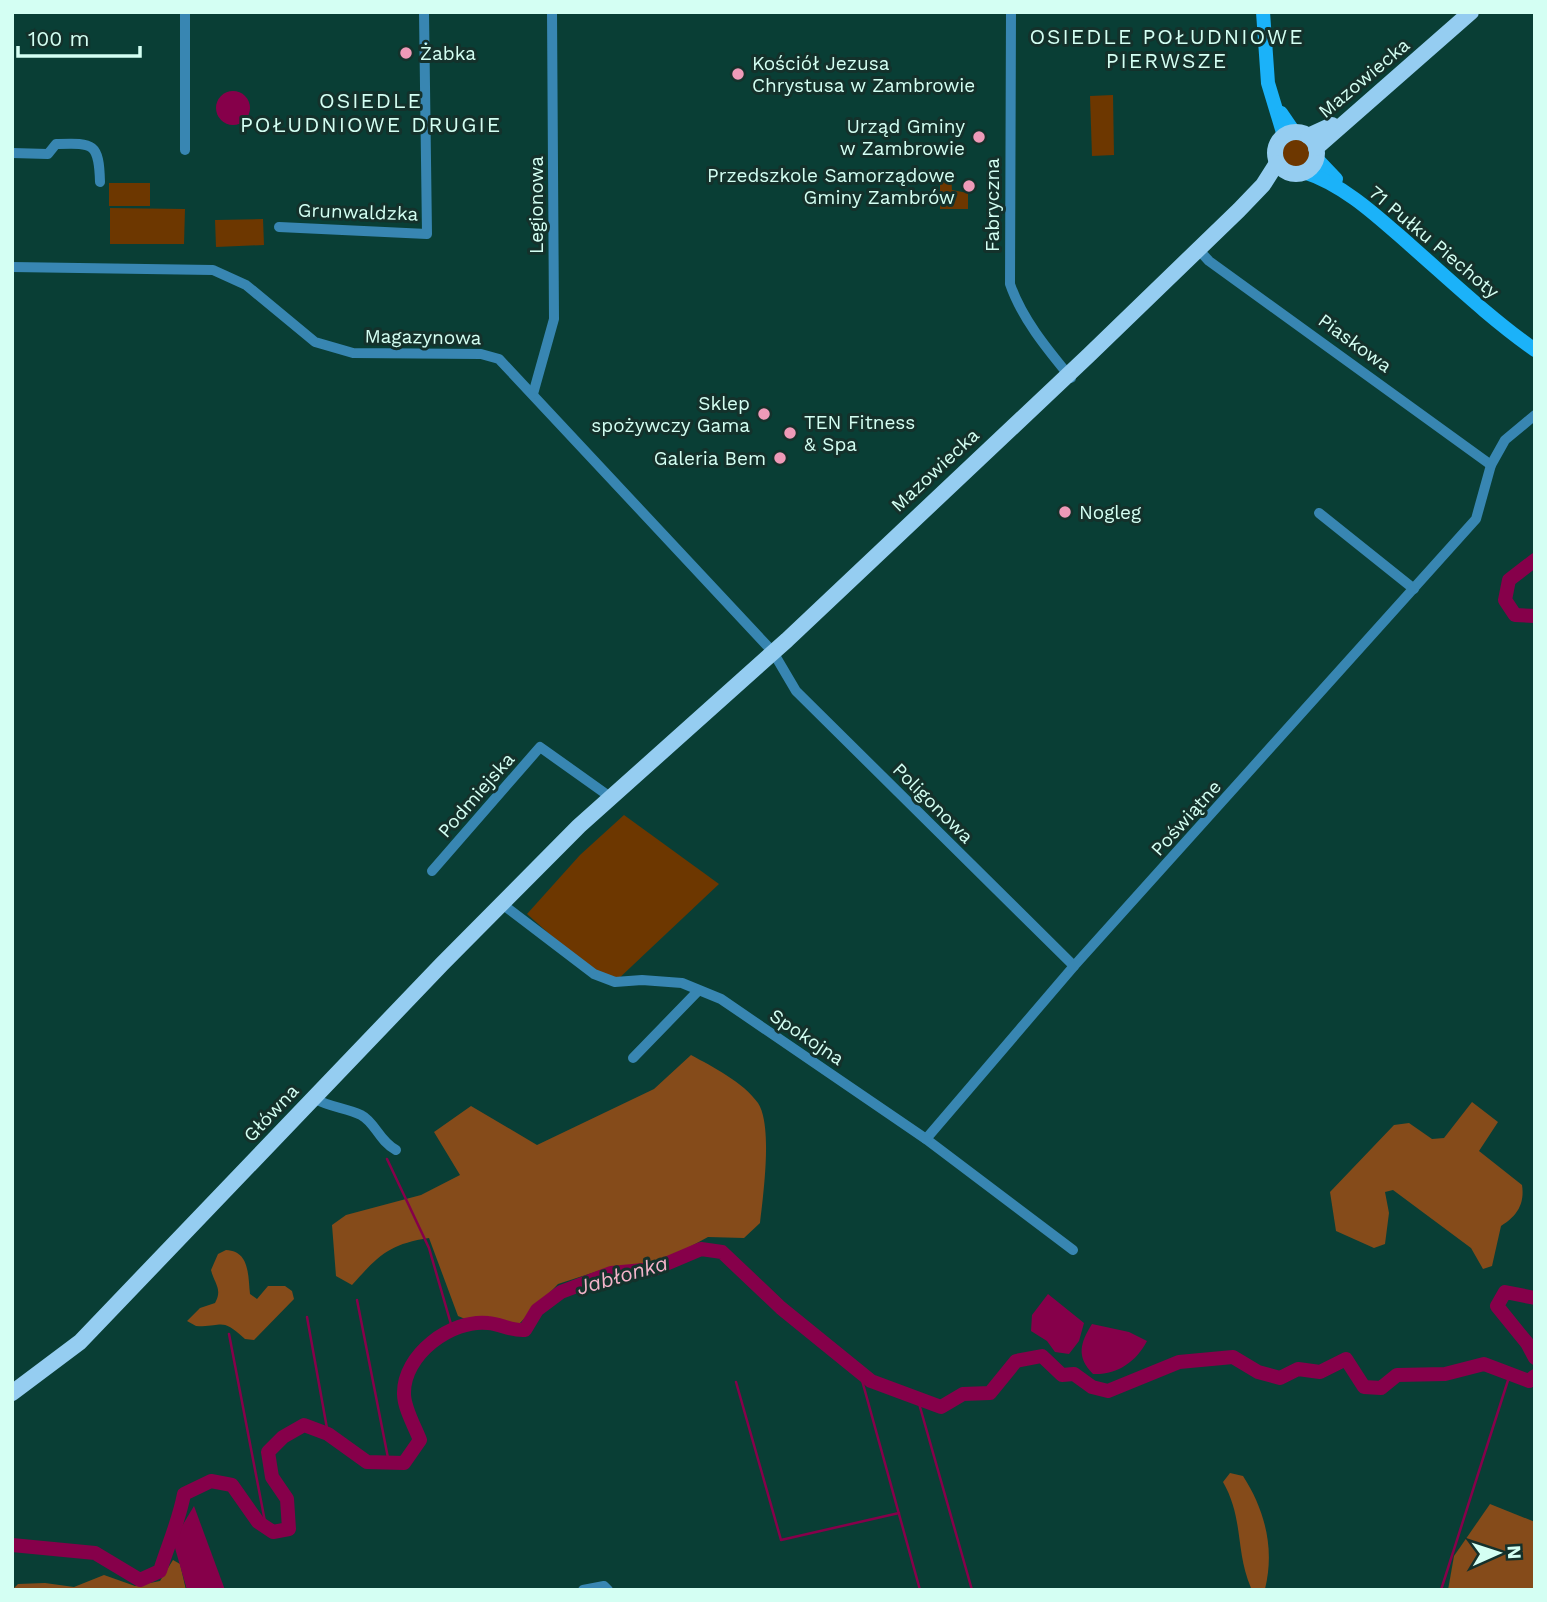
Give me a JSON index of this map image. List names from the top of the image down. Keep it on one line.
{"streets":{"main road":["Mazowiecka","Główna"],"street":["Legionowa","Fabryczna","Grunwaldzka","71 Pułku Piechoty","Magazynowa","Piaskowa","Podmiejska","Poligonowa","Poświątne","Spokojna"]},"crossings":[["Mazowiecka","Fabryczna"],["Mazowiecka","Magazynowa"],["Mazowiecka","Piaskowa"],["Mazowiecka","Podmiejska"],["Mazowiecka","Poligonowa"],["Mazowiecka","Główna"],["Legionowa","Magazynowa"],["Magazynowa","Poligonowa"],["Piaskowa","Poświątne"],["Podmiejska","Główna"],["Poligonowa","Poświątne"],["Poświątne","Spokojna"],["Spokojna","Główna"]],"districts":["OSIEDLE POŁUDNIOWE PIERWSZE","OSIEDLE POŁUDNIOWE DRUGIE"],"water":["Jabłonka"],"places":["Żabka","Kościół Jezusa Chrystusa w Zambrowie","Urząd Gminy w Zambrowie","Przedszkole Samorządowe Gminy Zambrów","Sklep spożywczy Gama","TEN Fitness & Spa","Galeria Bem","Nogleg"],"scale_bar":"100 m","north":"right"}
